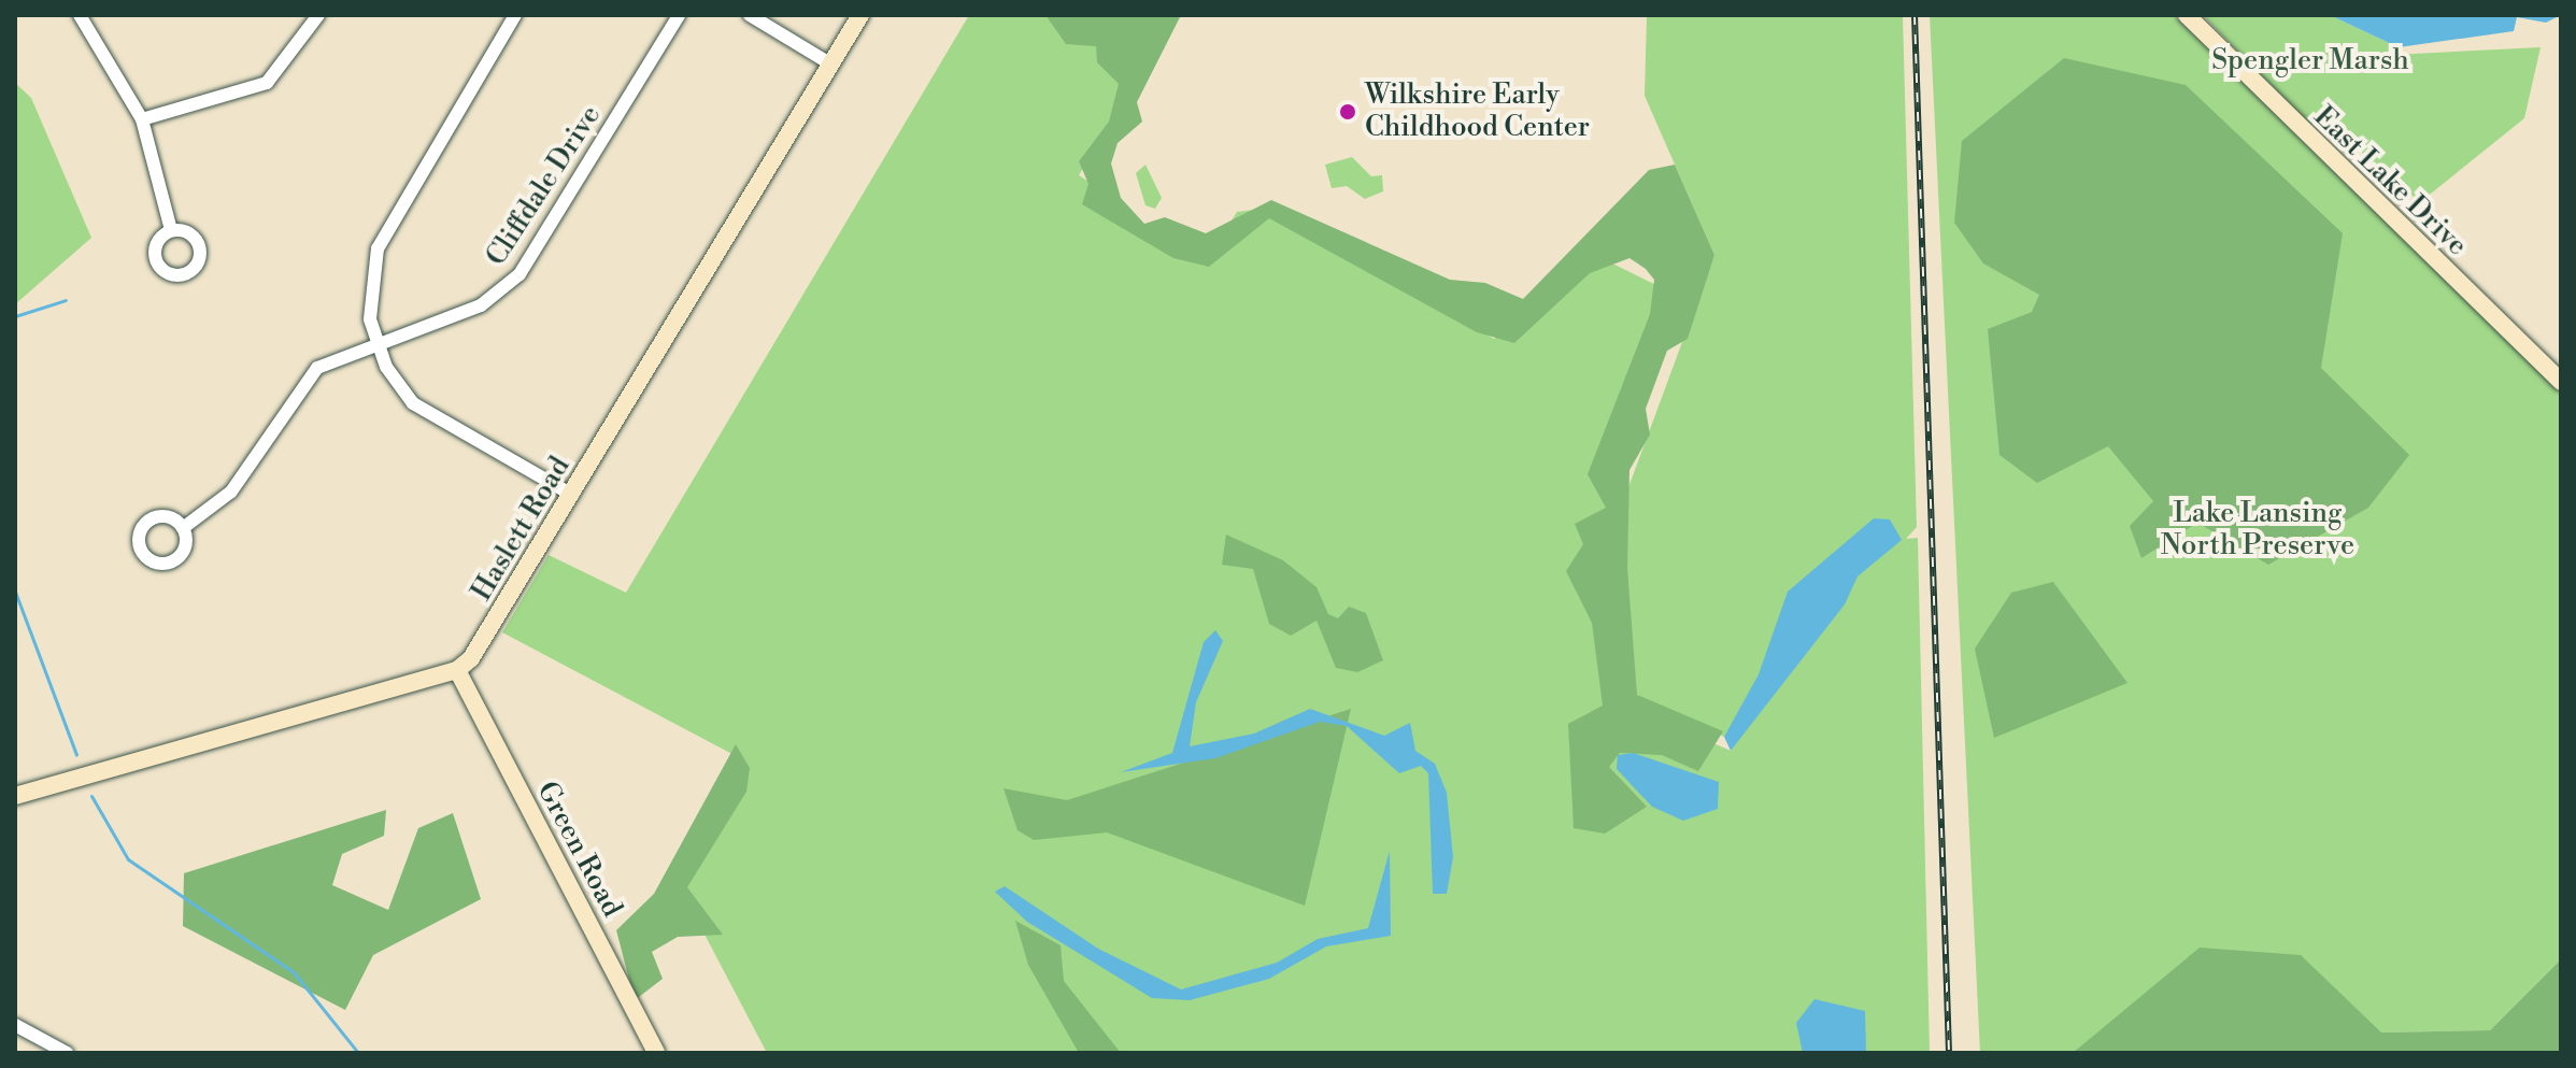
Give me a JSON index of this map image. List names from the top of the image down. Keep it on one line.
{"streets":{"street":["East Lake Drive","Cliffdale Drive","Haslett Road","Green Road"]},"crossings":[["Haslett Road","Green Road"]],"parks":["Spengler Marsh","Lake Lansing North Preserve"],"places":["Wilkshire Early Childhood Center"]}
